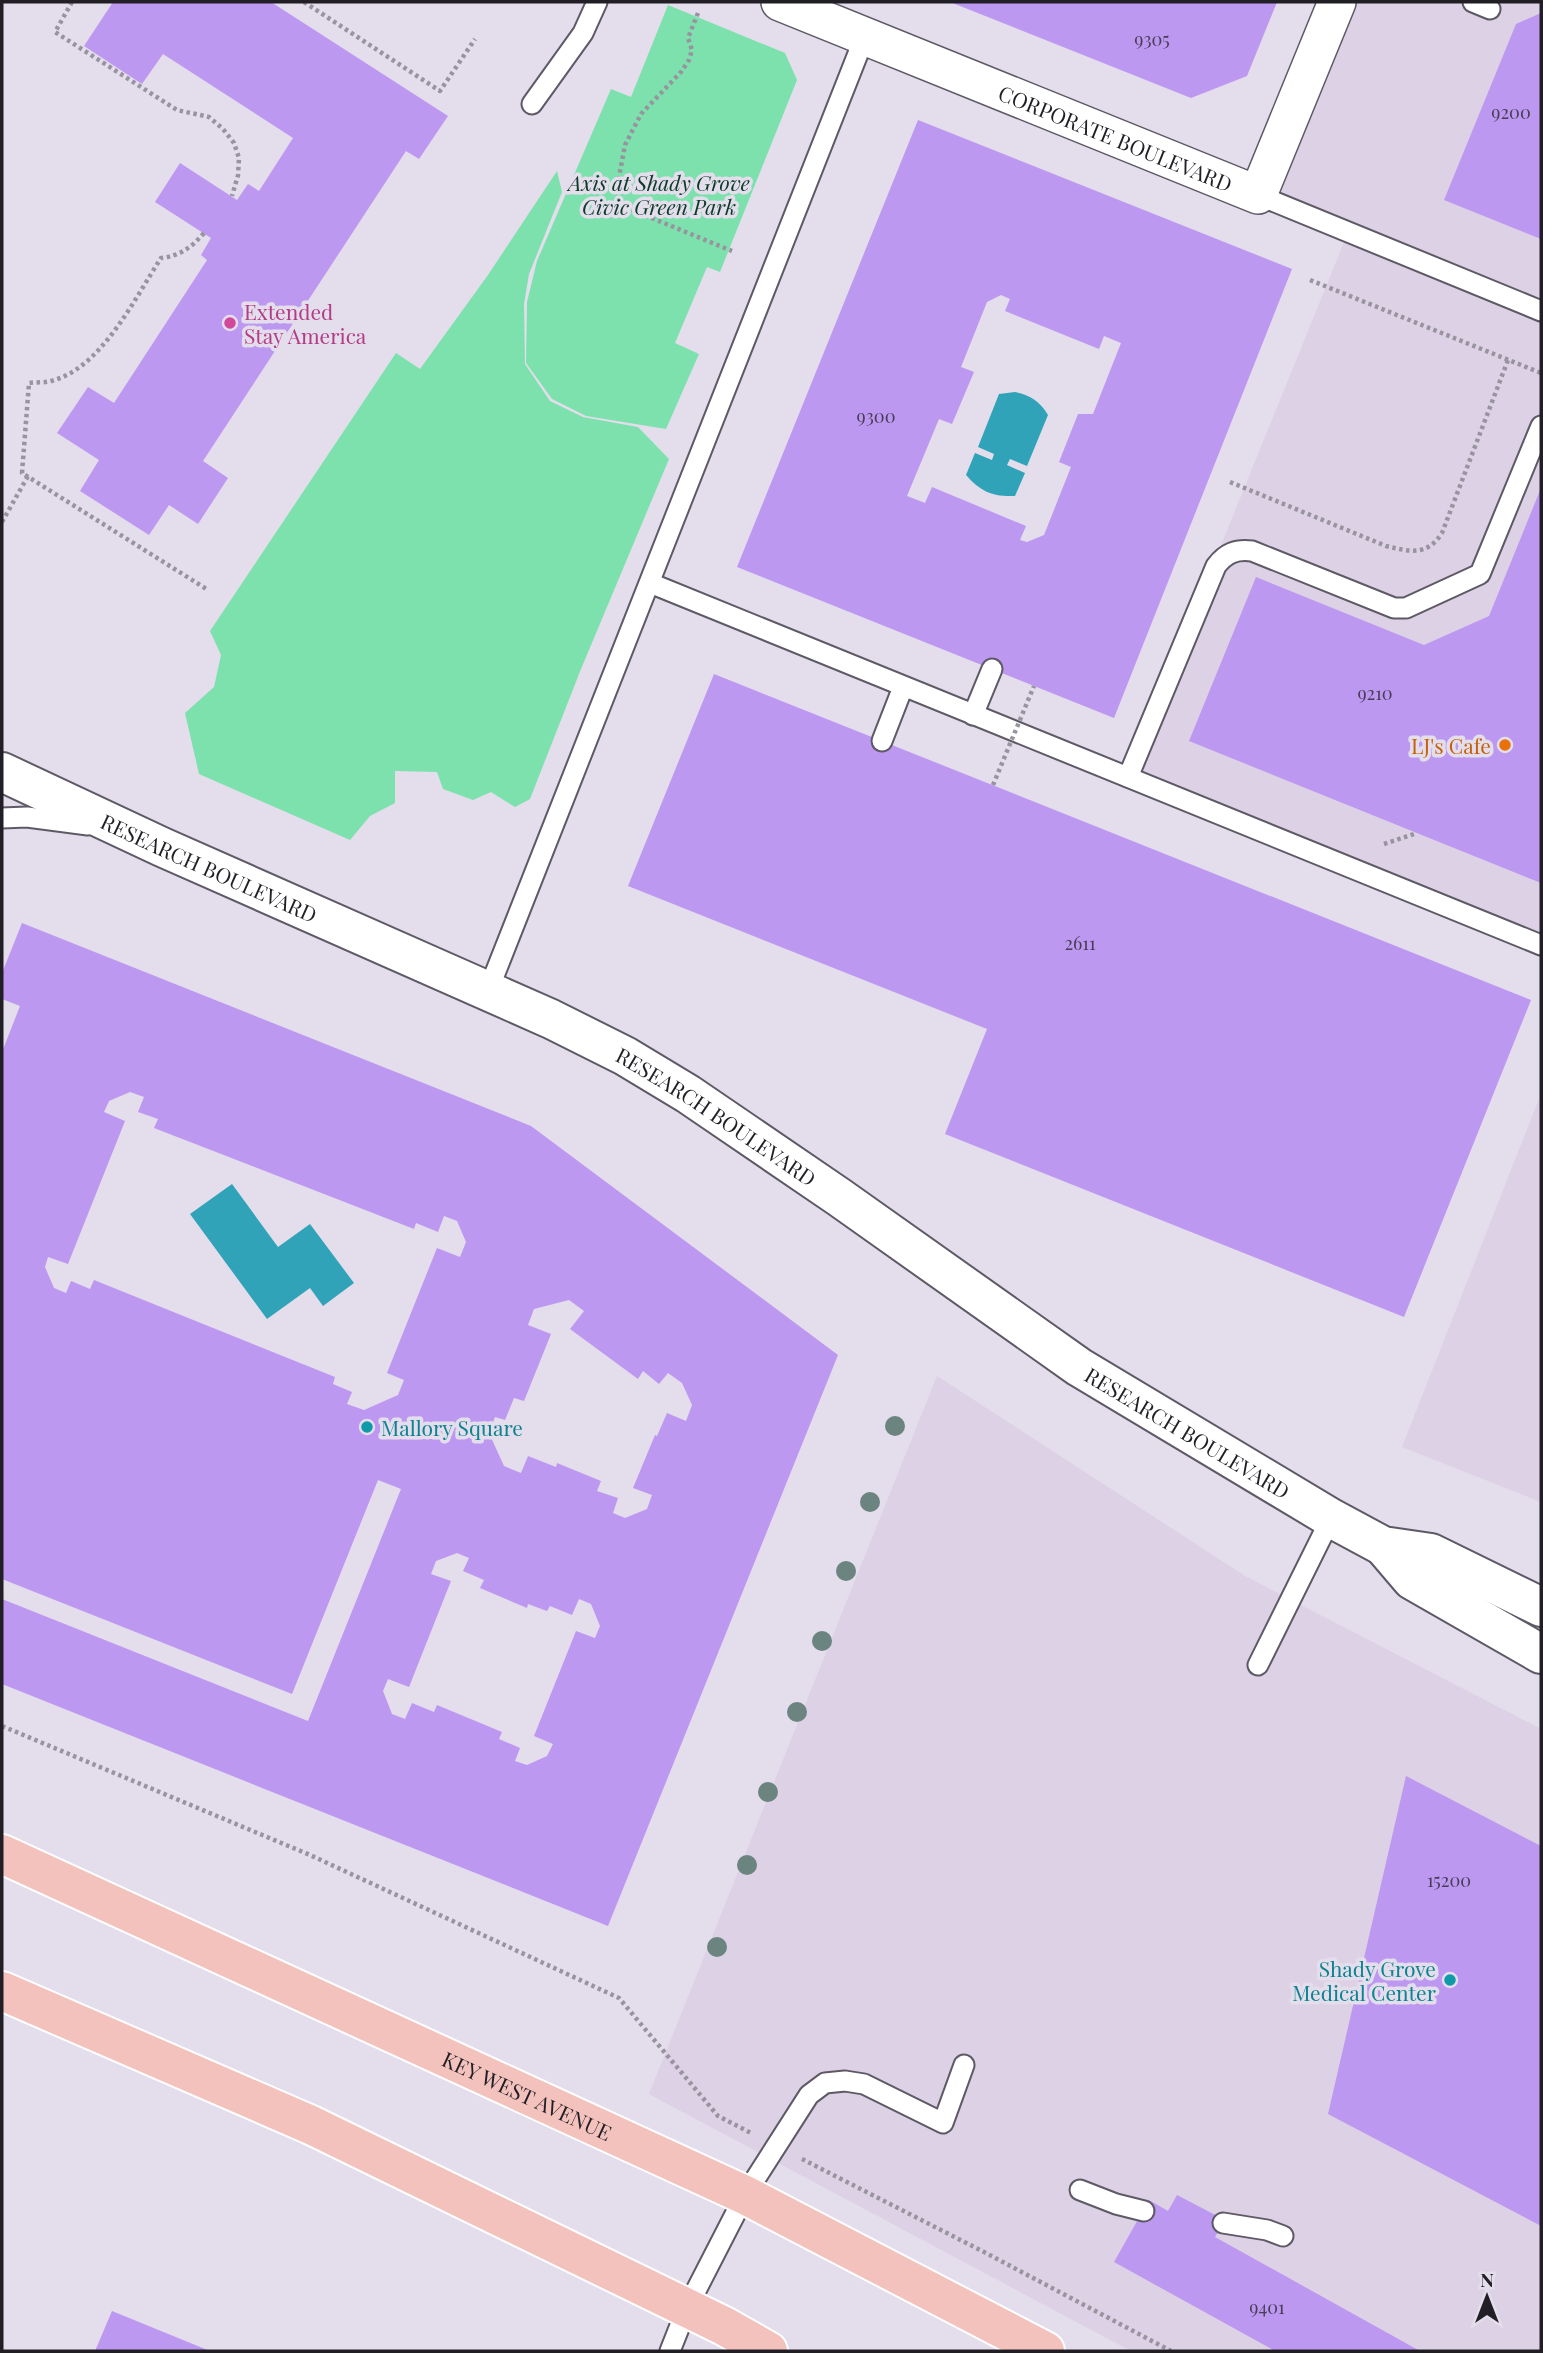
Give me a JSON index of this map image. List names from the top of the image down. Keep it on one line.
{"streets":{"main road":["KEY WEST AVENUE"],"street":["CORPORATE BOULEVARD","RESEARCH BOULEVARD"]},"parks":["Axis at Shady Grove Civic Green Park"],"places":["Extended Stay America","LJ's Cafe","Mallory Square","Shady Grove Medical Center"],"house_numbers":["9305","9200","9300","9210","2611","15200","9401"],"north":"top"}
